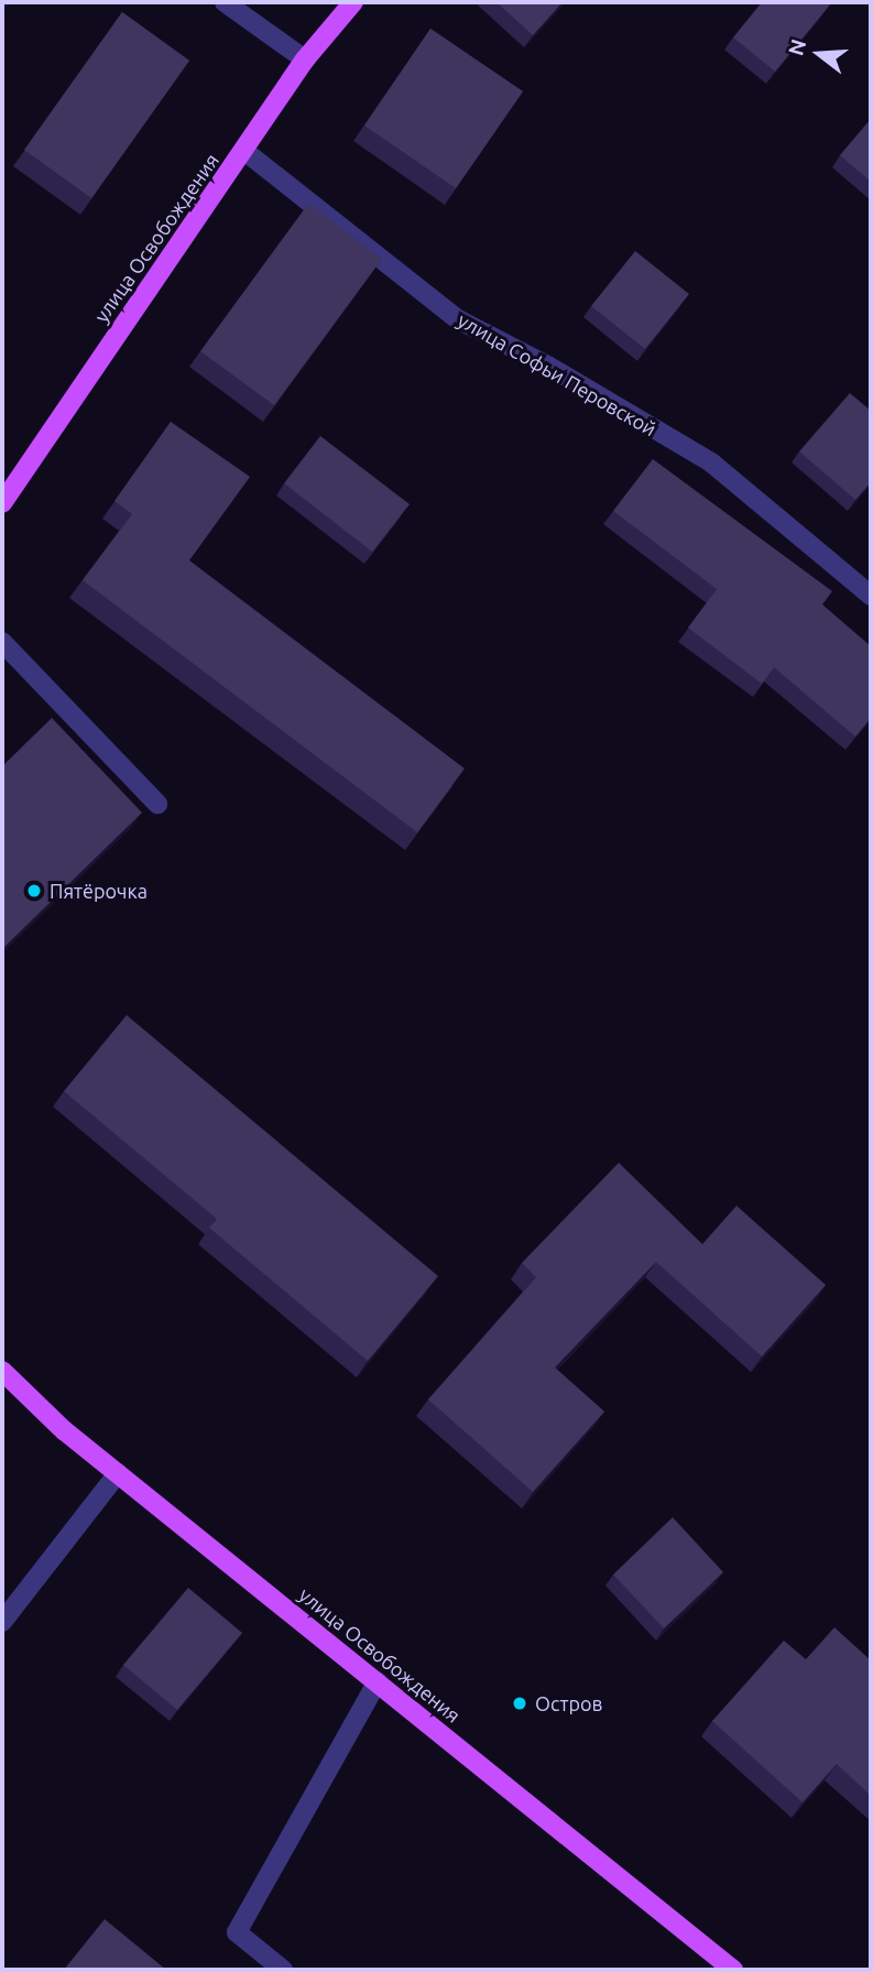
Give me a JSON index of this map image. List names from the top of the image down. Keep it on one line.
{"streets":{"main road":["улица Освобождения"],"street":["улица Софьи Перовской"]},"crossings":[["улица Освобождения","улица Софьи Перовской"]],"places":["Пятёрочка","Остров"],"north":"left"}
